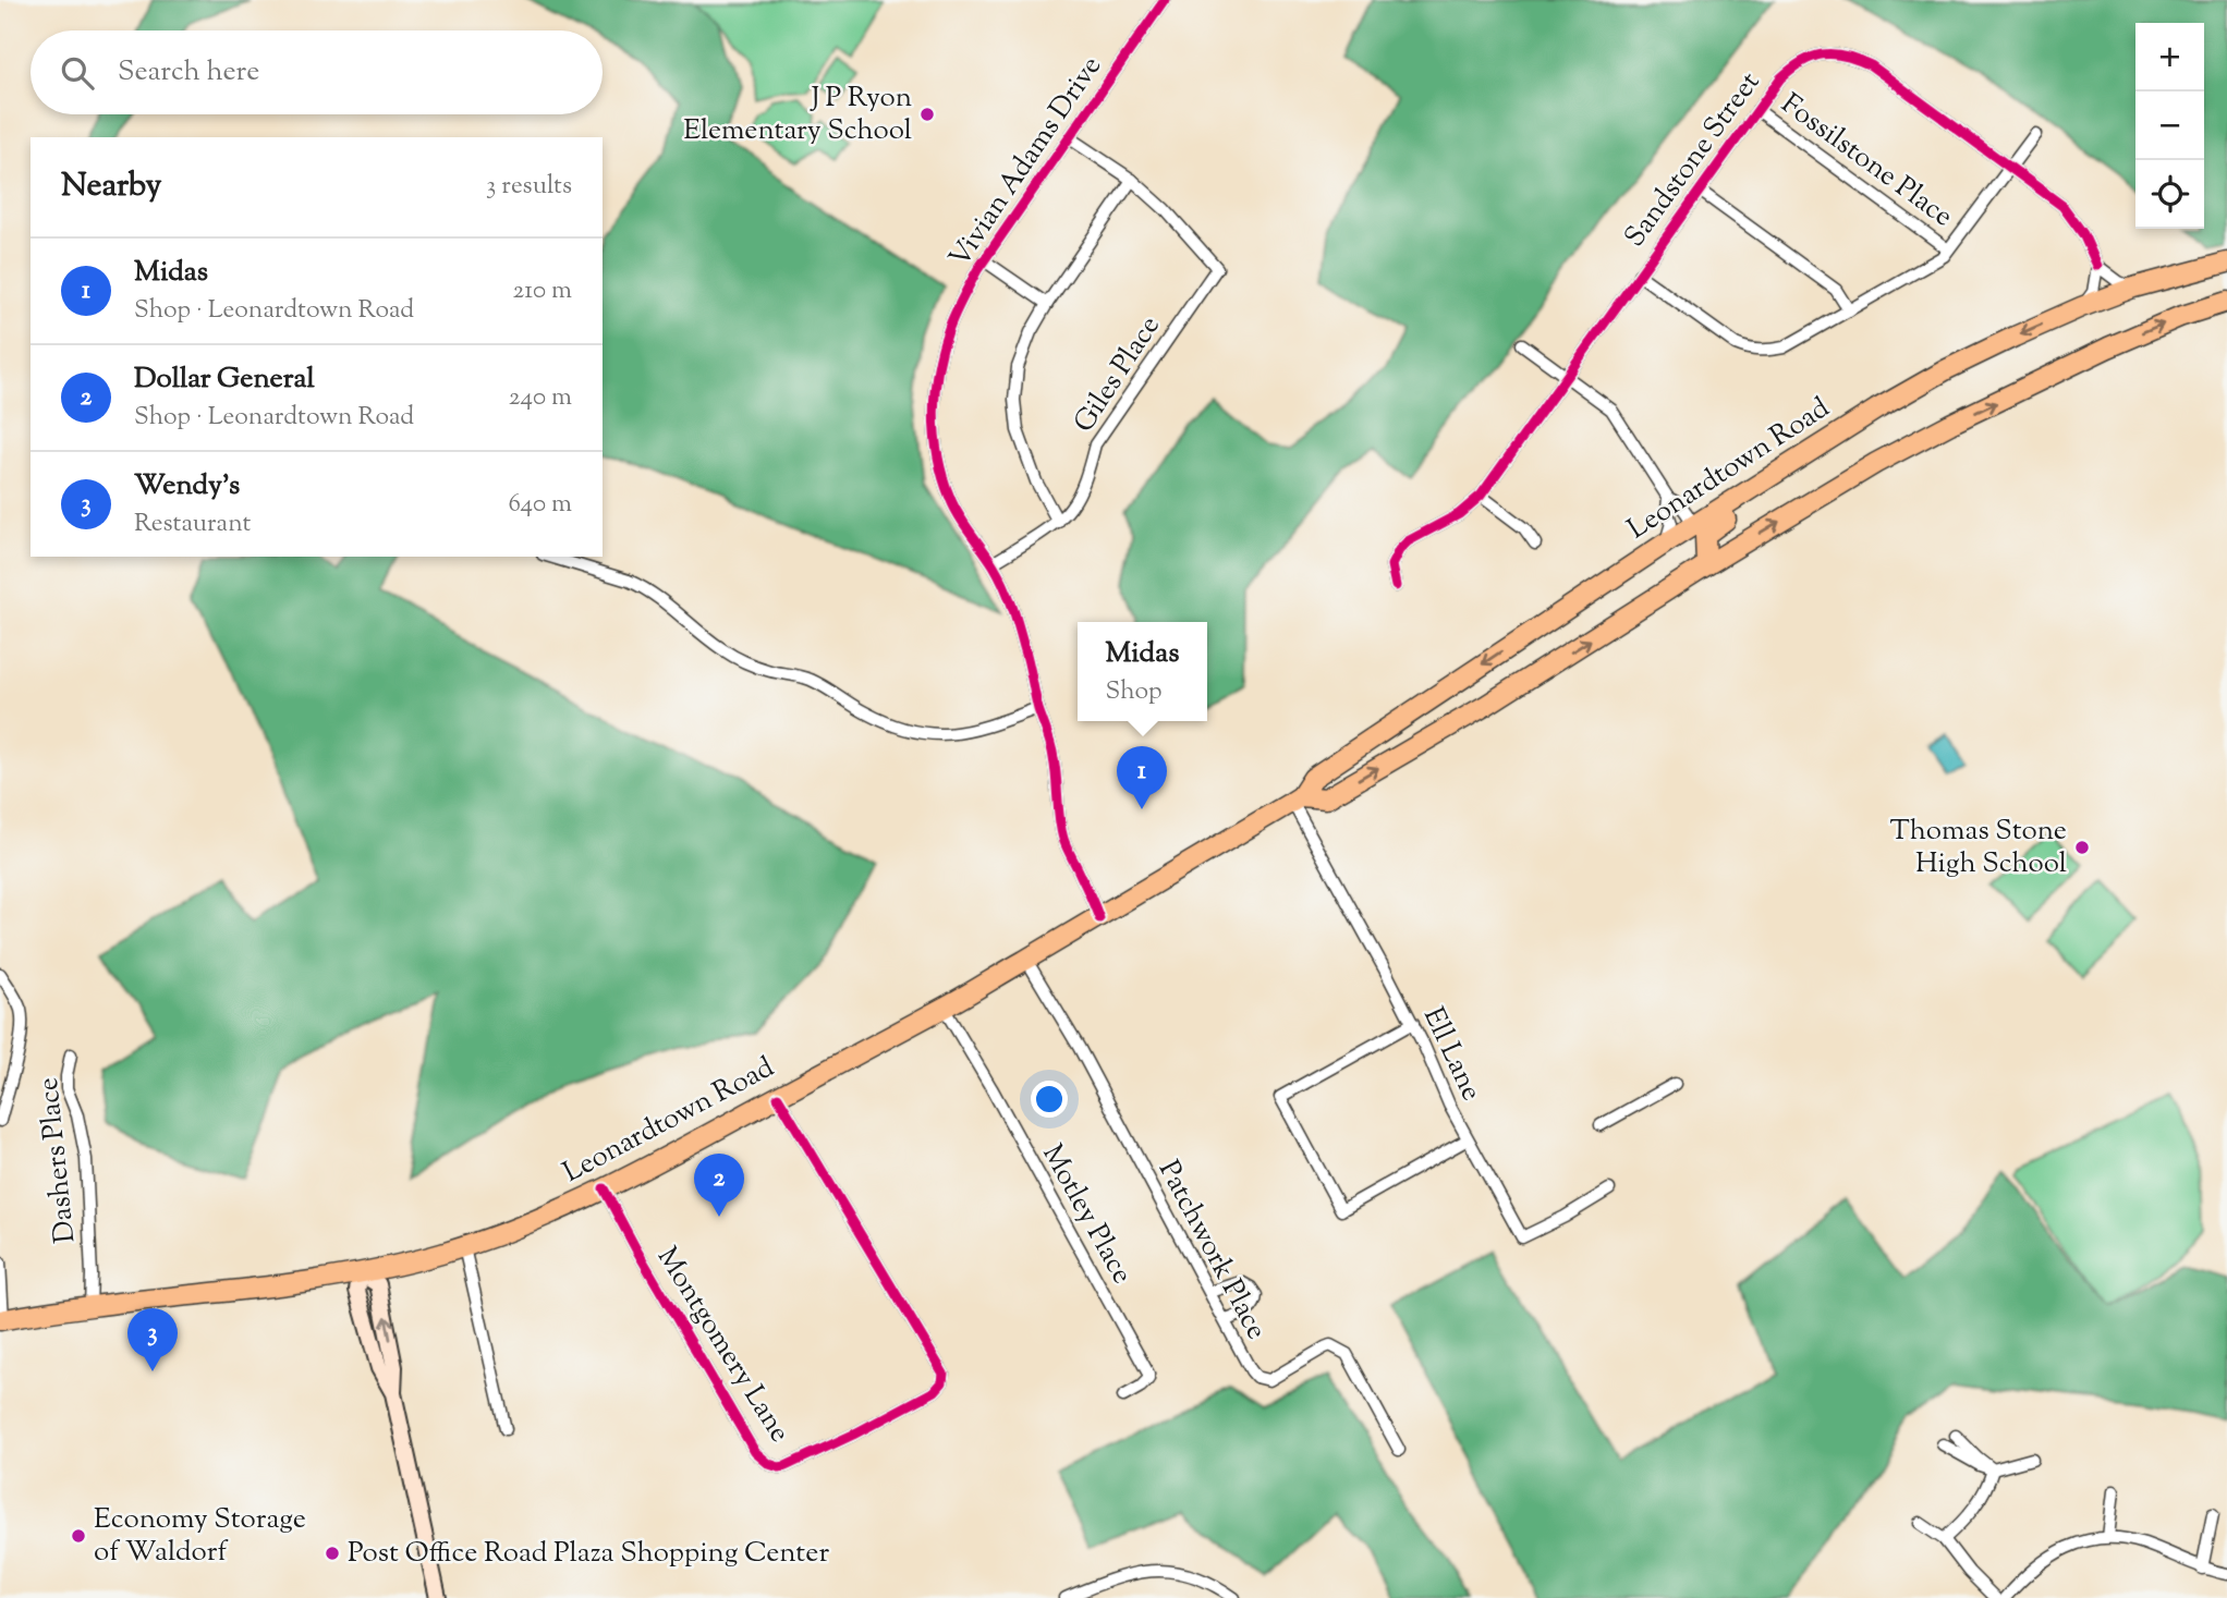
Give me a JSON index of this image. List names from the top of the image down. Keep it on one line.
{"streets":{"highway":["Leonardtown Road"],"street":["Sandstone Street","Fossilstone Place","Vivian Adams Drive","Giles Place","Ell Lane","Dashers Place","Motley Place","Patchwork Place","Montgomery Lane"]},"crossings":[["Sandstone Street","Fossilstone Place"],["Vivian Adams Drive","Giles Place"],["Vivian Adams Drive","Leonardtown Road"],["Leonardtown Road","Ell Lane"],["Leonardtown Road","Dashers Place"],["Leonardtown Road","Motley Place"],["Leonardtown Road","Patchwork Place"],["Leonardtown Road","Montgomery Lane"]],"places":["J P Ryon Elementary School","Thomas Stone High School","Economy Storage of Waldorf","Post Office Road Plaza Shopping Center"],"page":{"map_buttons":["+","−"],"search":"Search here","heading":["Nearby","3 results"],"list":[{"mark":"1","name":"Midas","note":"Shop · Leonardtown Road","value":"210 m"},{"mark":"2","name":"Dollar General","note":"Shop · Leonardtown Road","value":"240 m"},{"mark":"3","name":"Wendy's","note":"Restaurant","value":"640 m"}],"popup":["Midas","Shop"],"pins":["1","2","3"]}}
